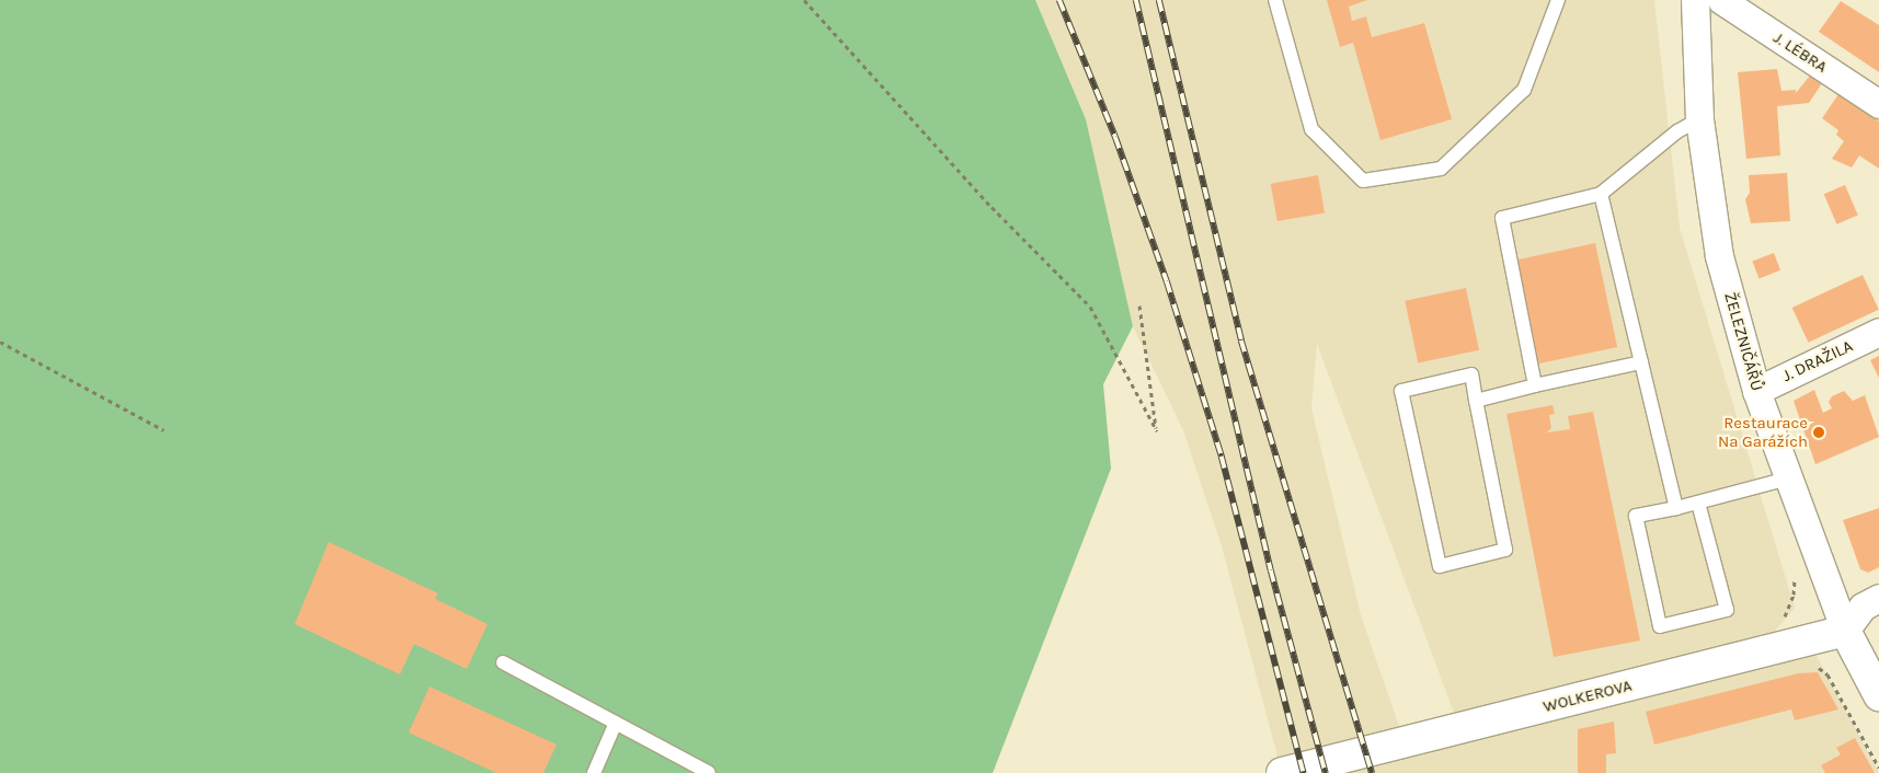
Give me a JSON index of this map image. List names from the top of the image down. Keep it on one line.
{"streets":{"main road":["ŽELEZNIČÁŘŮ","WOLKEROVA"],"street":["J. LÉBRA","J. DRAŽILA"]},"crossings":[["ŽELEZNIČÁŘŮ","J. DRAŽILA"],["ŽELEZNIČÁŘŮ","WOLKEROVA"]],"places":["Restaurace Na Garážích"]}
